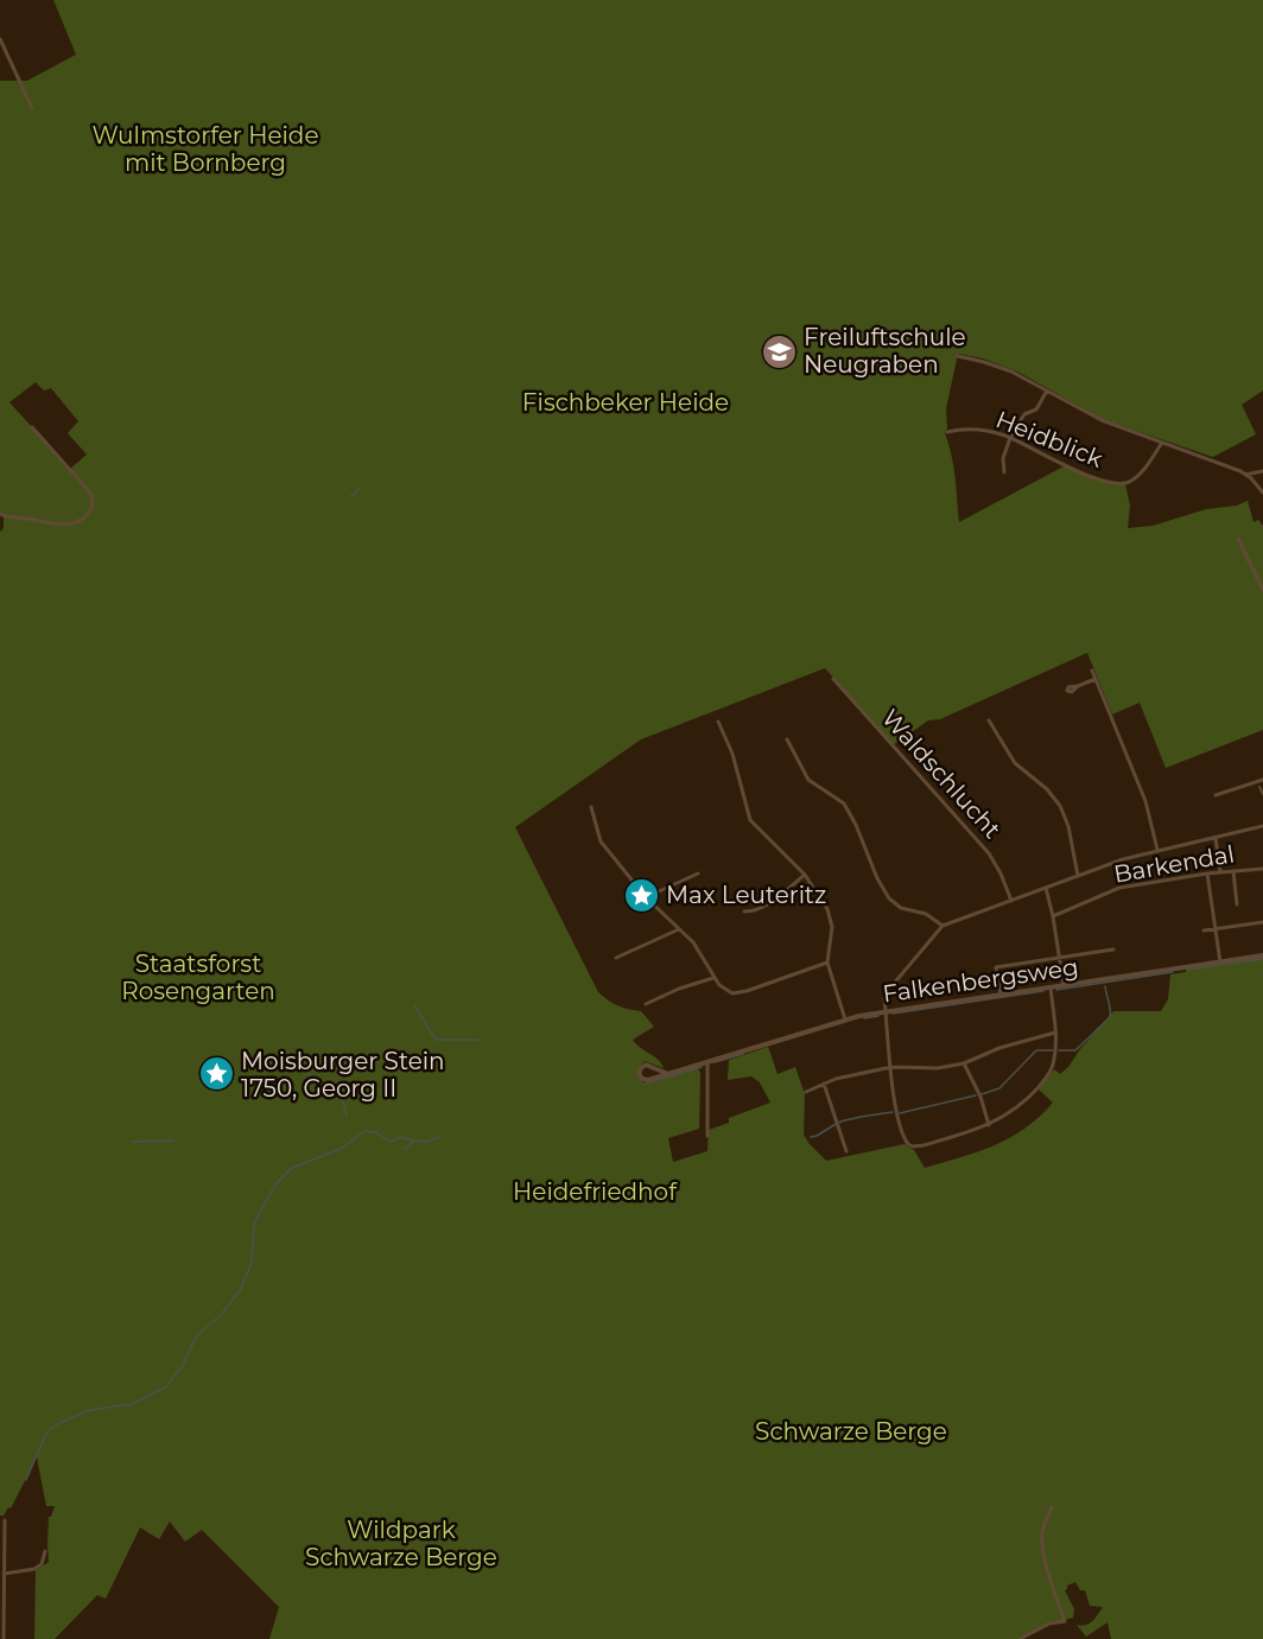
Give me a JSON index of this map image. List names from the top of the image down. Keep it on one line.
{"streets":{"street":["Heidblick","Waldschlucht","Barkendal","Falkenbergsweg"]},"parks":["Wulmstorfer Heide mit Bornberg","Fischbeker Heide","Staatsforst Rosengarten","Heidefriedhof","Schwarze Berge","Wildpark Schwarze Berge"],"places":{"school or university":["Freiluftschule Neugraben"],"place":["Max Leuteritz","Moisburger Stein 1750, Georg II"]}}
